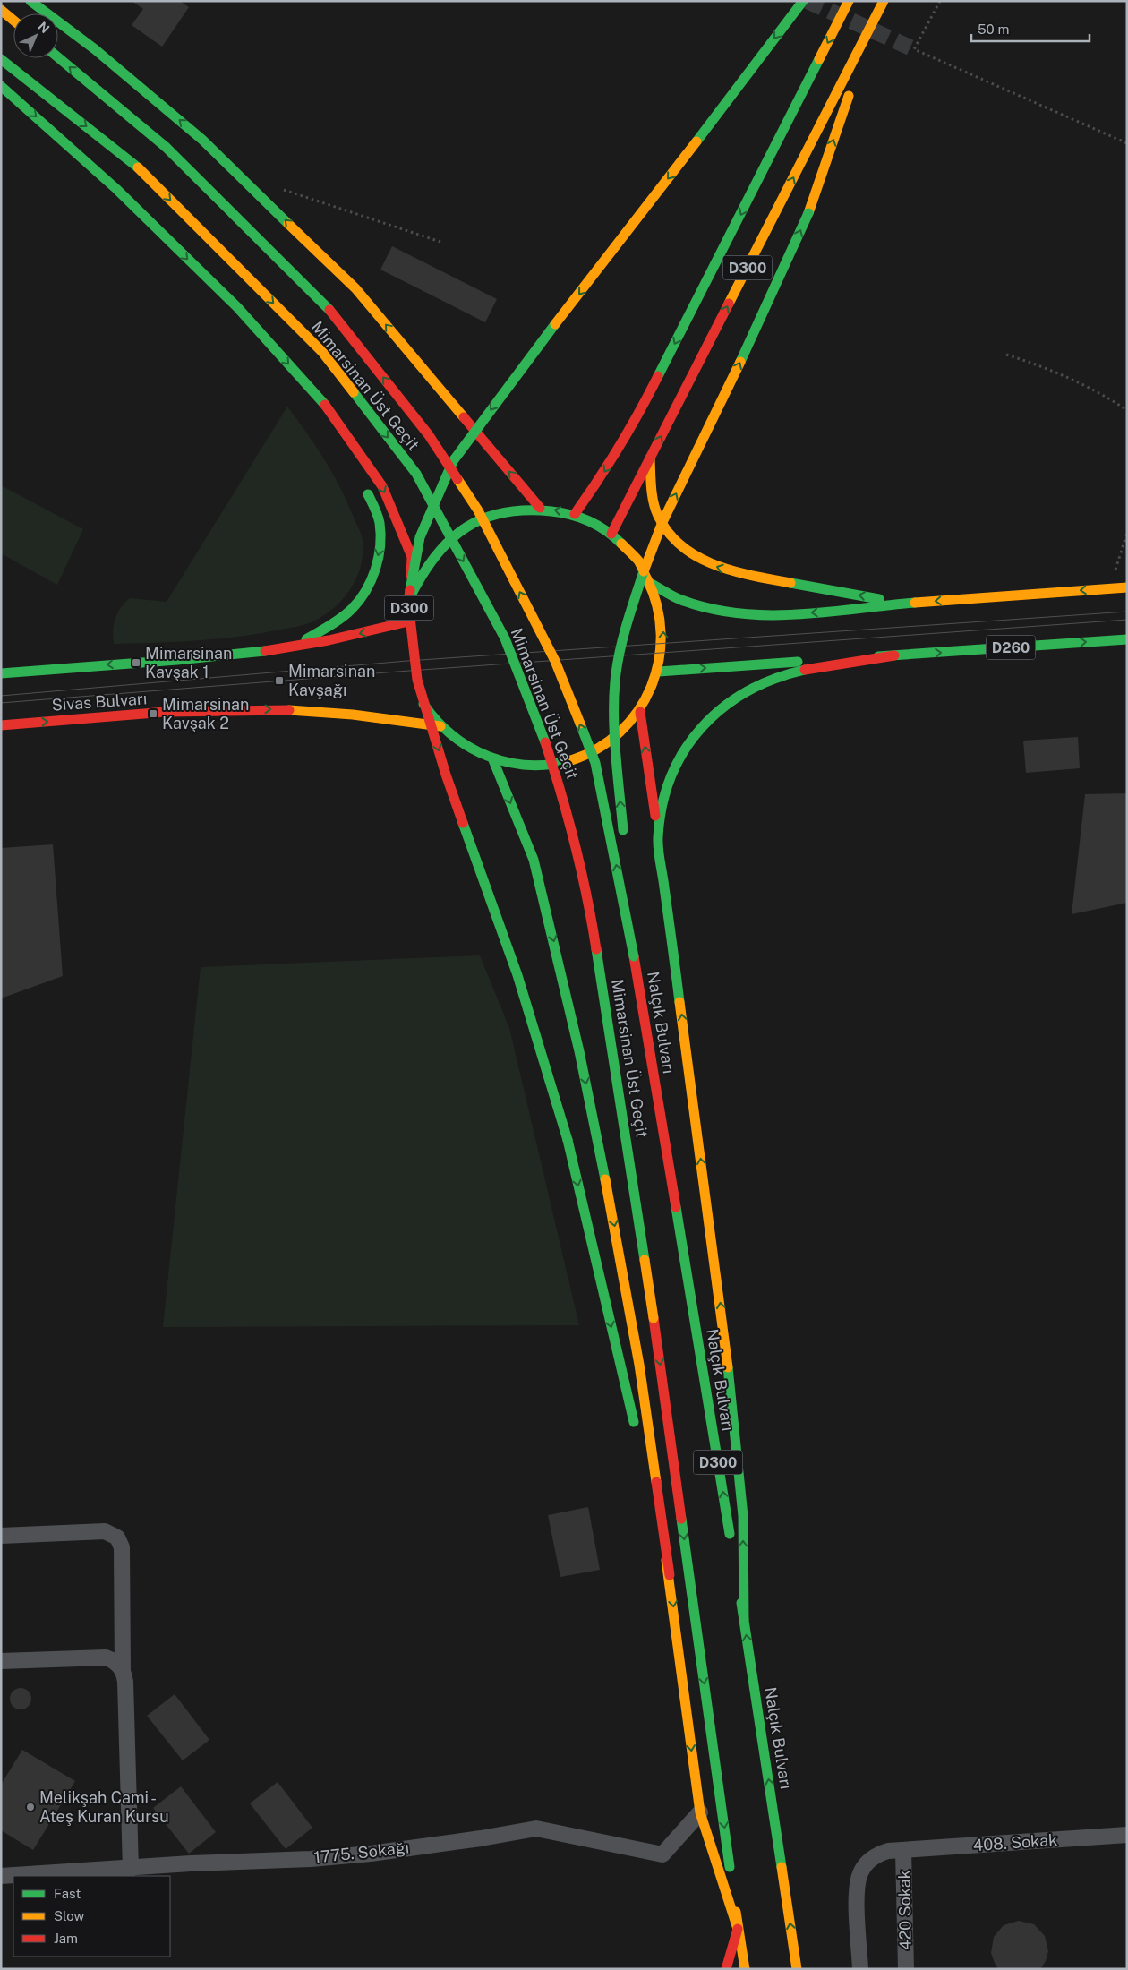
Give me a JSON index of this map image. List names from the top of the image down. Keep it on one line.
{"streets":{"main road":["D300","Mimarsinan Üst Geçit","D260","Sivas Bulvarı","Nalçık Bulvarı"],"street":["408. Sokak","1775. Sokağı","420 Sokak"]},"crossings":[["D300","Mimarsinan Üst Geçit"],["D300","Nalçık Bulvarı"],["Mimarsinan Üst Geçit","Nalçık Bulvarı"],["408. Sokak","420 Sokak"]],"places":{"transit":["Mimarsinan Kavşak 1","Mimarsinan Kavşağı","Mimarsinan Kavşak 2"],"other":["Melikşah Cami - Ateş Kuran Kursu"]},"legend":["Fast","Slow","Jam"],"scale_bar":"50 m","north":"top right"}
